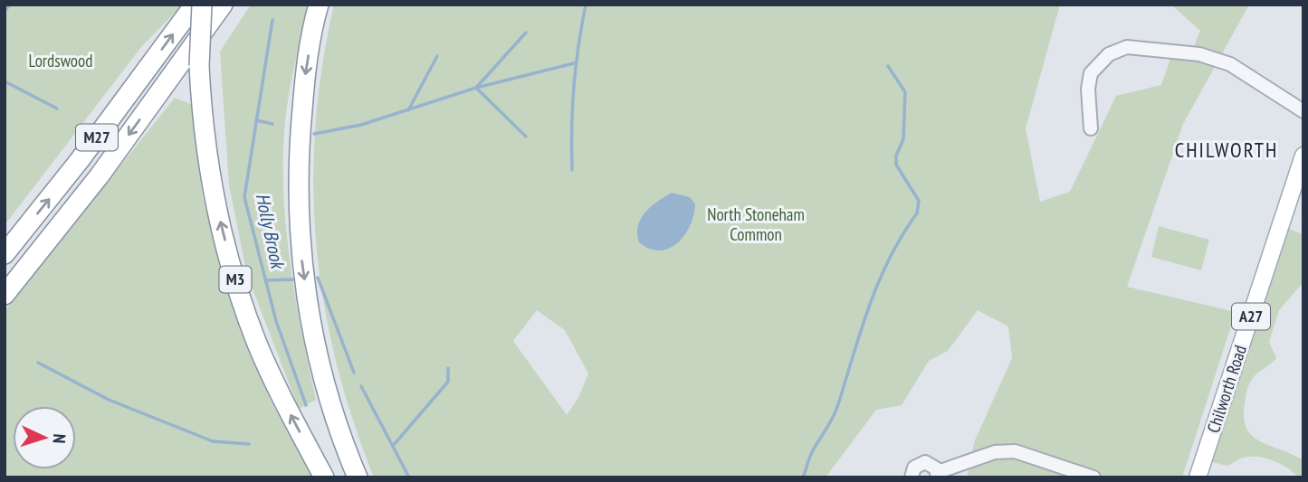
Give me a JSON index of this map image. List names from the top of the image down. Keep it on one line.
{"streets":{"highway":["M27","M3"],"main road":["A27","Chilworth Road"]},"districts":["CHILWORTH"],"water":["Holly Brook"],"parks":["Lordswood","North Stoneham Common"],"north":"right"}
